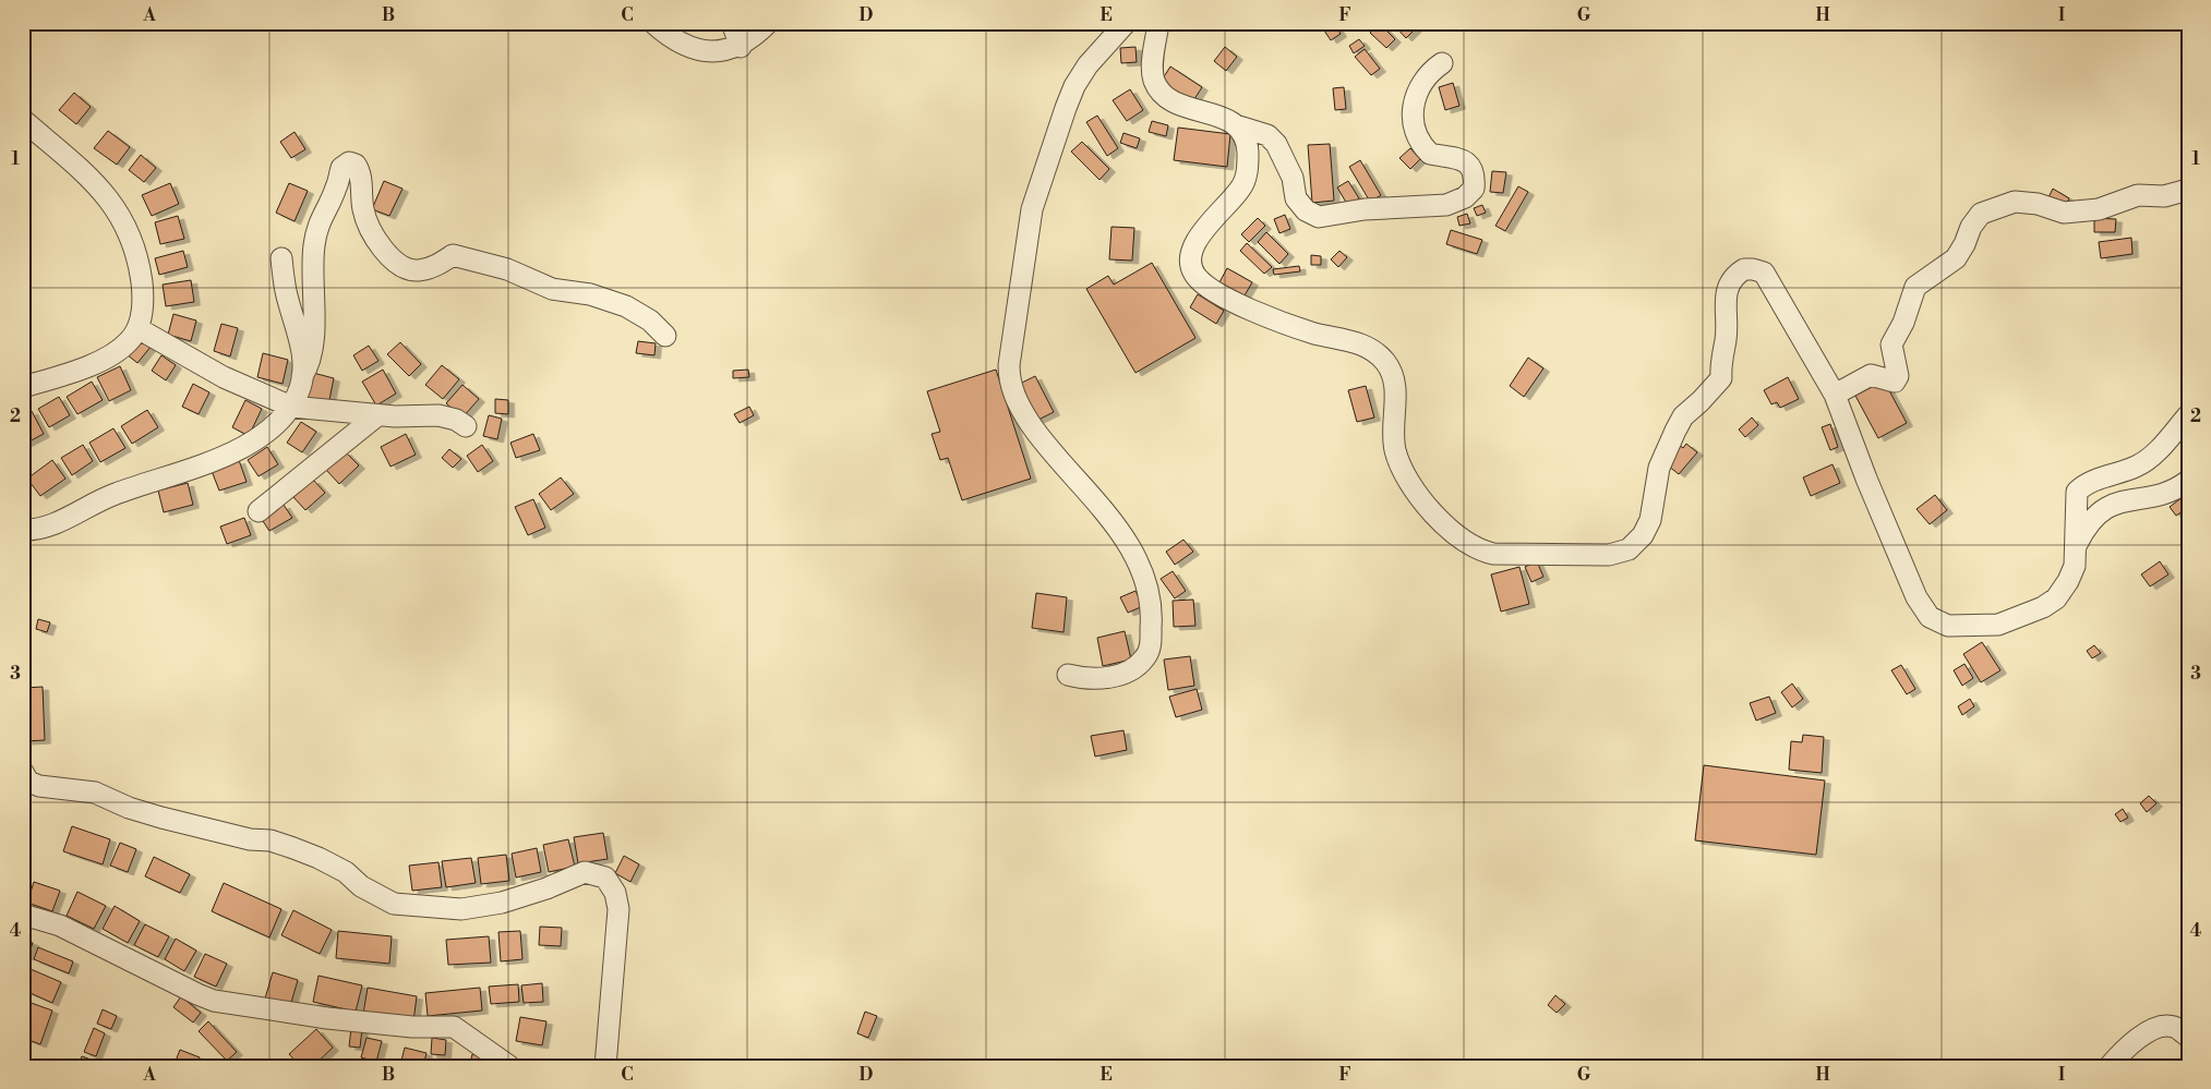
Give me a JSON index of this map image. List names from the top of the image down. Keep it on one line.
{"grid":{"columns":["A","B","C","D","E","F","G","H","I"],"rows":["1","2","3","4"]}}
